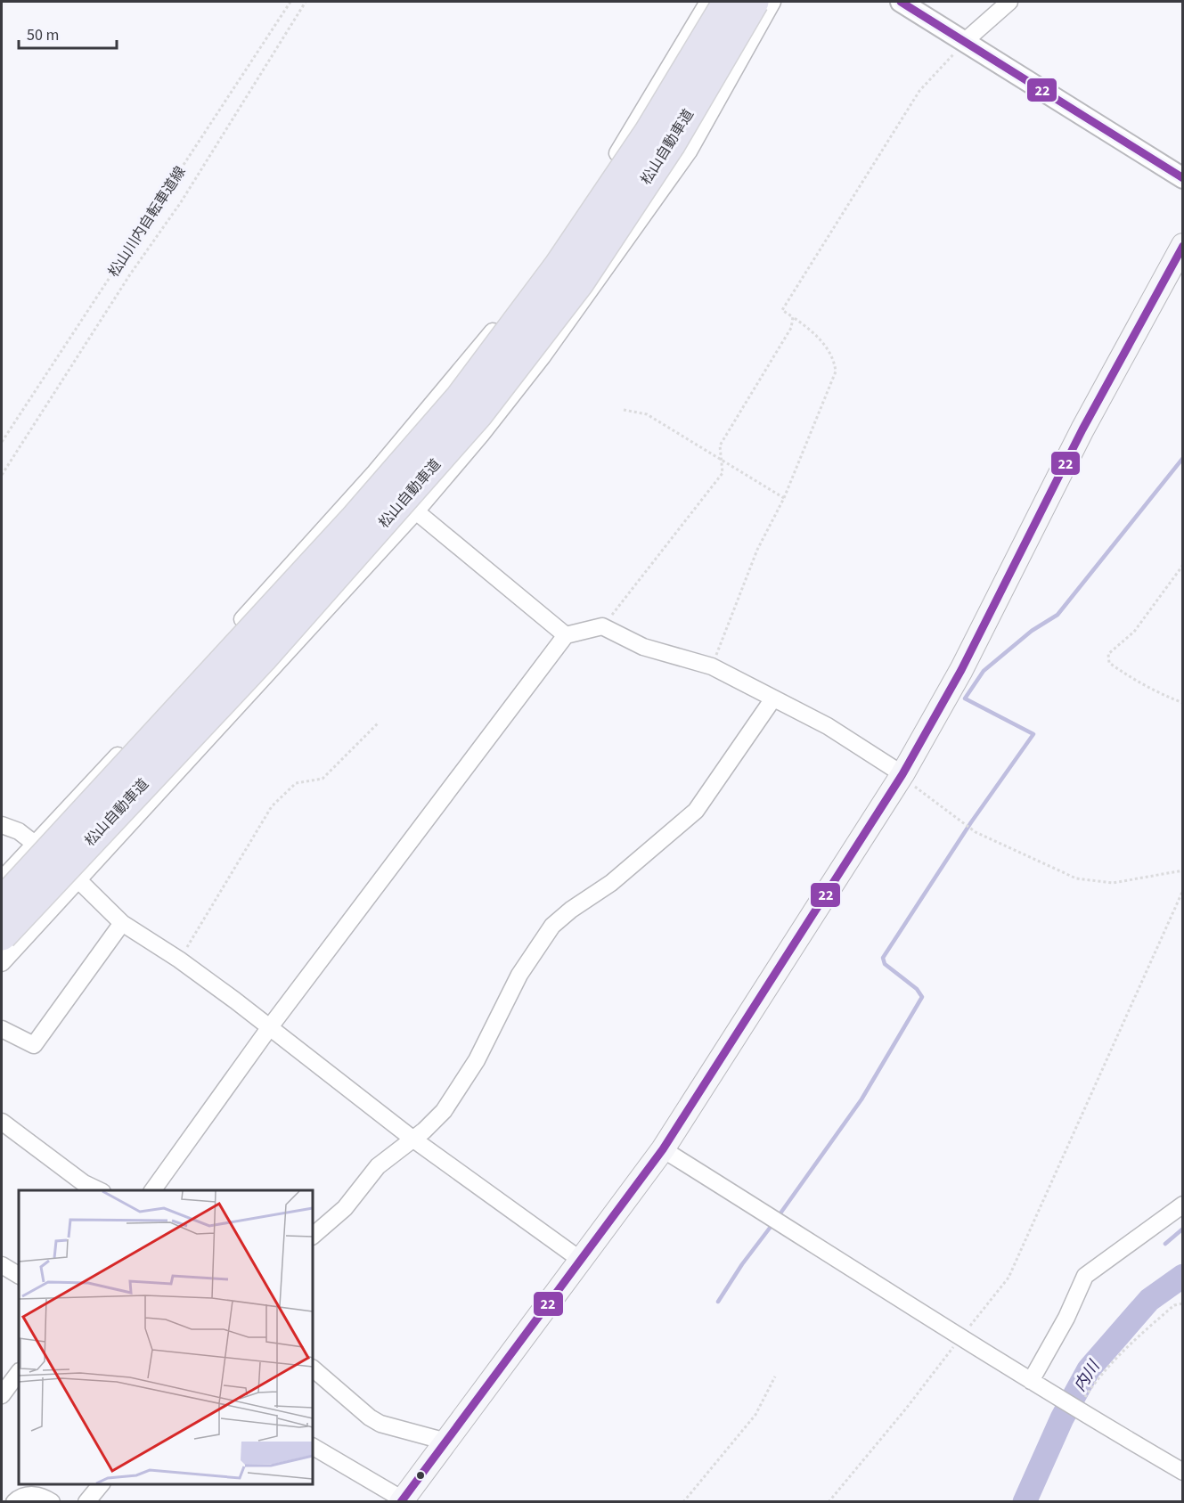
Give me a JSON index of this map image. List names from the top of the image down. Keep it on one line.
{"streets":{"highway":["松山自動車道"],"path":["松山川内自転車道線"]},"water":["内川"],"lines":["transit line 22"],"scale_bar":"50 m"}
